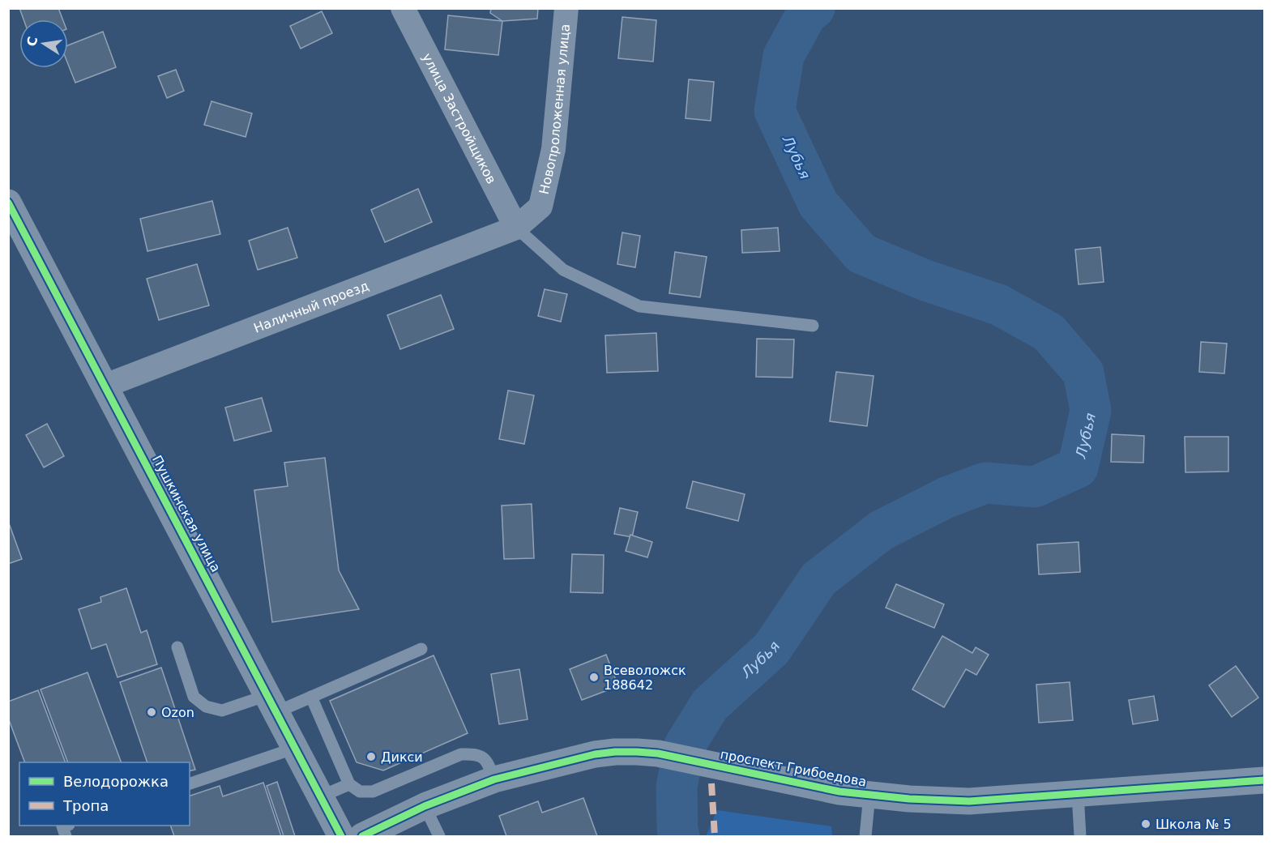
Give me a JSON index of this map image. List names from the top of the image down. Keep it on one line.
{"streets":{"street":["Новопроложенная улица","улица Застройщиков","Наличный проезд","Пушкинская улица","проспект Грибоедова"]},"crossings":[["Новопроложенная улица","улица Застройщиков"],["Новопроложенная улица","Наличный проезд"],["улица Застройщиков","Наличный проезд"],["Наличный проезд","Пушкинская улица"]],"water":["Лубья"],"places":["Всеволожск 188642","Ozon","Дикси","Школа № 5"],"legend":["Велодорожка","Тропа"],"north":"left"}
